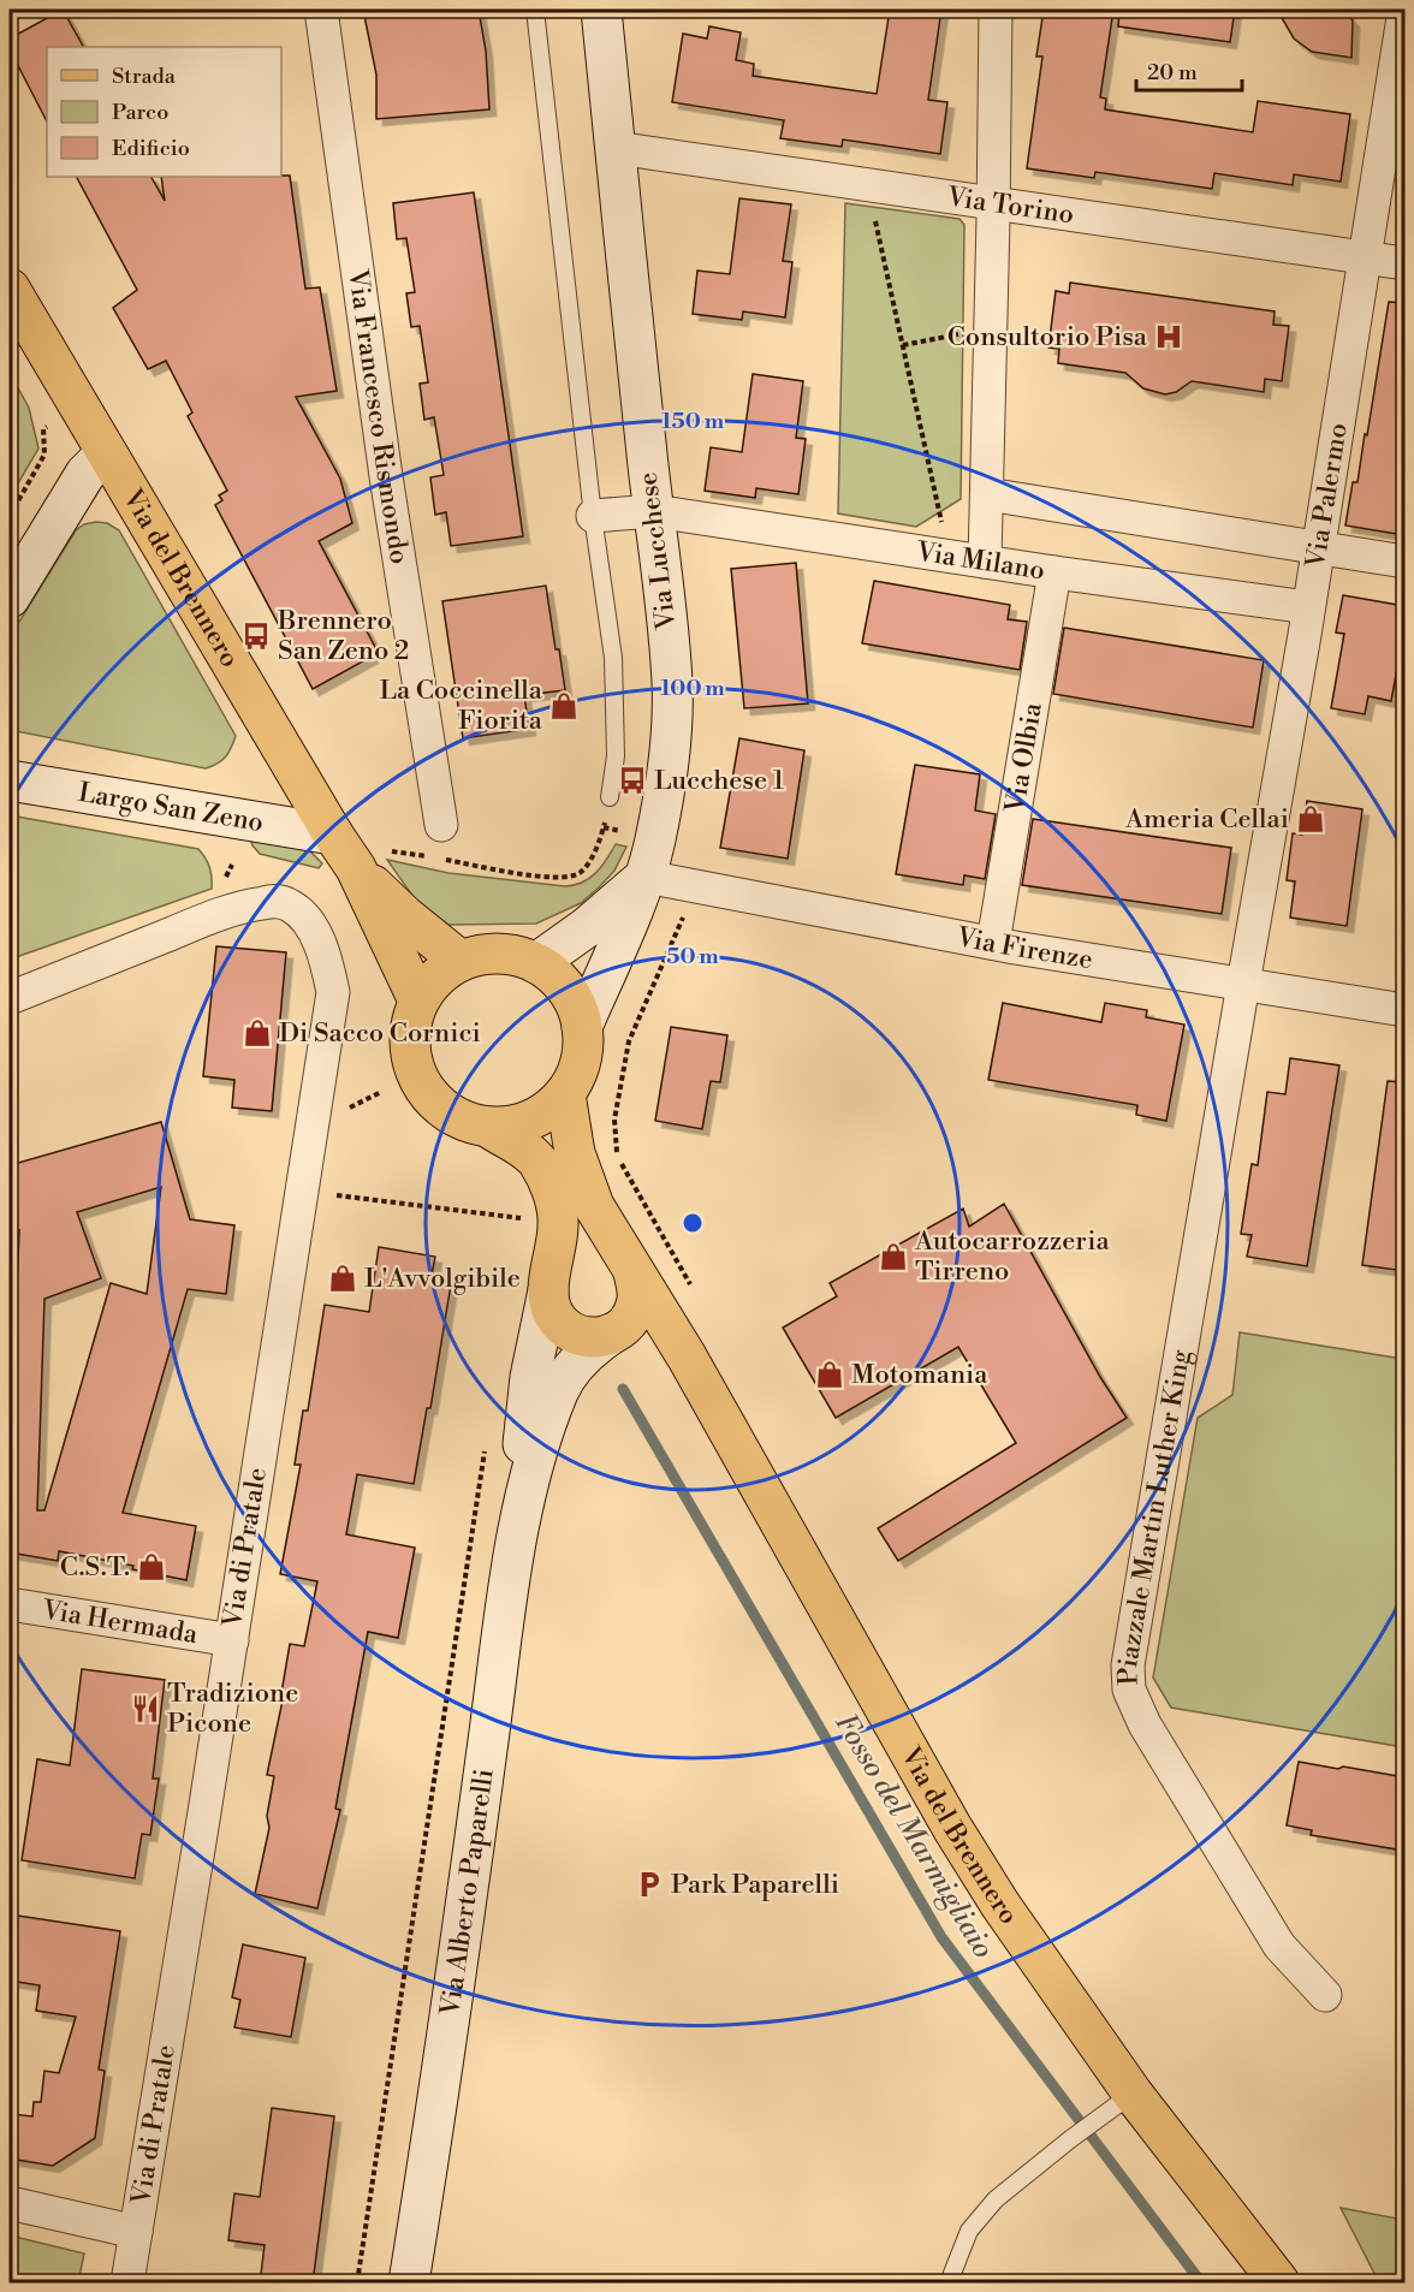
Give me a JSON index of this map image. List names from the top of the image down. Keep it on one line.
{"streets":{"main road":["Via del Brennero"],"street":["Via Torino","Via Francesco Rismondo","Via Palermo","Via Lucchese","Via Milano","Via Olbia","Largo San Zeno","Via Firenze","Piazzale Martin Luther King","Via di Pratale","Via Hermada","Via Alberto Paparelli"]},"crossings":[["Via Torino","Via Palermo"],["Via Torino","Via Lucchese"],["Via Palermo","Via Milano"],["Via Palermo","Via Firenze"],["Via Palermo","Piazzale Martin Luther King"],["Via Lucchese","Via Milano"],["Via Lucchese","Via del Brennero"],["Via Lucchese","Via Firenze"],["Via Milano","Via Olbia"],["Via del Brennero","Largo San Zeno"],["Via del Brennero","Via Alberto Paparelli"],["Via Olbia","Via Firenze"],["Via Firenze","Piazzale Martin Luther King"],["Via di Pratale","Via Hermada"]],"water":["Fosso del Marmigliaio"],"places":{"hospital":["Consultorio Pisa"],"bus stop":["Brennero San Zeno 2","Lucchese 1"],"shop":["La Coccinella Fiorita","Ameria Cellai","Di Sacco Cornici","Autocarrozzeria Tirreno","L'Avvolgibile","Motomania","C.S.T."],"restaurant":["Tradizione Picone"],"parking":["Park Paparelli"]},"legend":["Strada","Parco","Edificio"],"scale_bar":"20 m","rings":["150 m","100 m","50 m"]}
